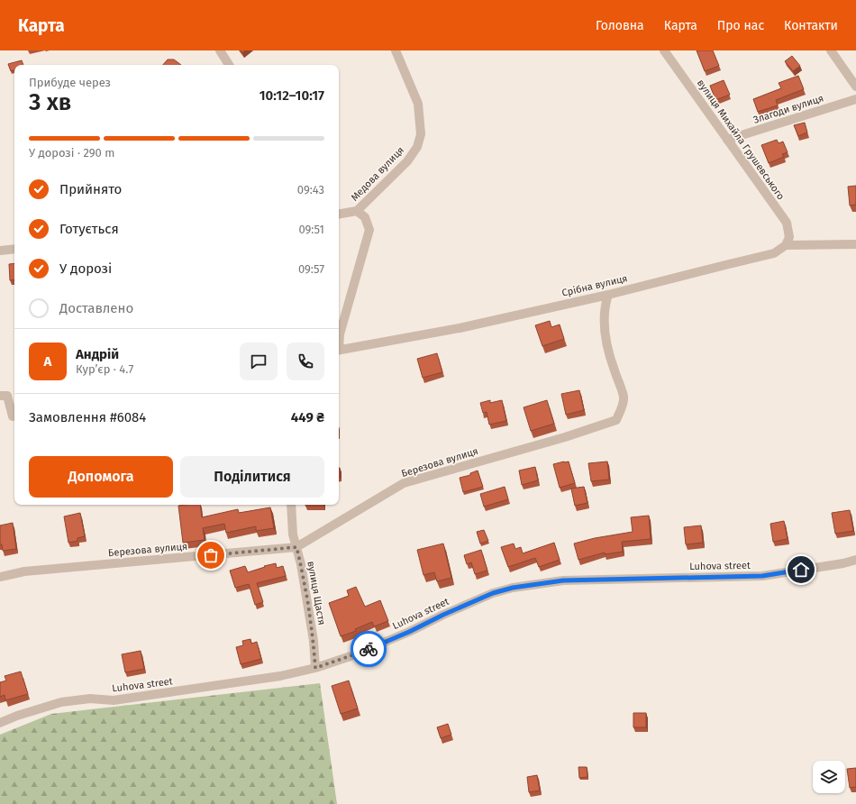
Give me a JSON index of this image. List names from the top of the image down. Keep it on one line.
{"streets":{"street":["Злагоди вулиця","вулиця Михайла Грушевського","Медова вулиця","Срібна вулиця","Березова вулиця","Luhova street","вулиця Щастя"]},"crossings":[["Злагоди вулиця","вулиця Михайла Грушевського"],["вулиця Михайла Грушевського","Срібна вулиця"],["Срібна вулиця","Березова вулиця"],["Березова вулиця","вулиця Щастя"],["Luhova street","вулиця Щастя"]],"page":{"header":"Карта","nav":["Головна","Карта","Про нас","Контакти"],"heading":["3 хв","Прибуде через","10:12–10:17"],"panel":["Андрій","Кур’єр · 4.7","Замовлення #6084","449 ₴"],"bar":"У дорозі · 290 m","list":[["Прийнято","09:43"],["Готується","09:51"],["У дорозі","09:57"],"Доставлено"],"round":"А","buttons":["Допомога","Поділитися"]}}
